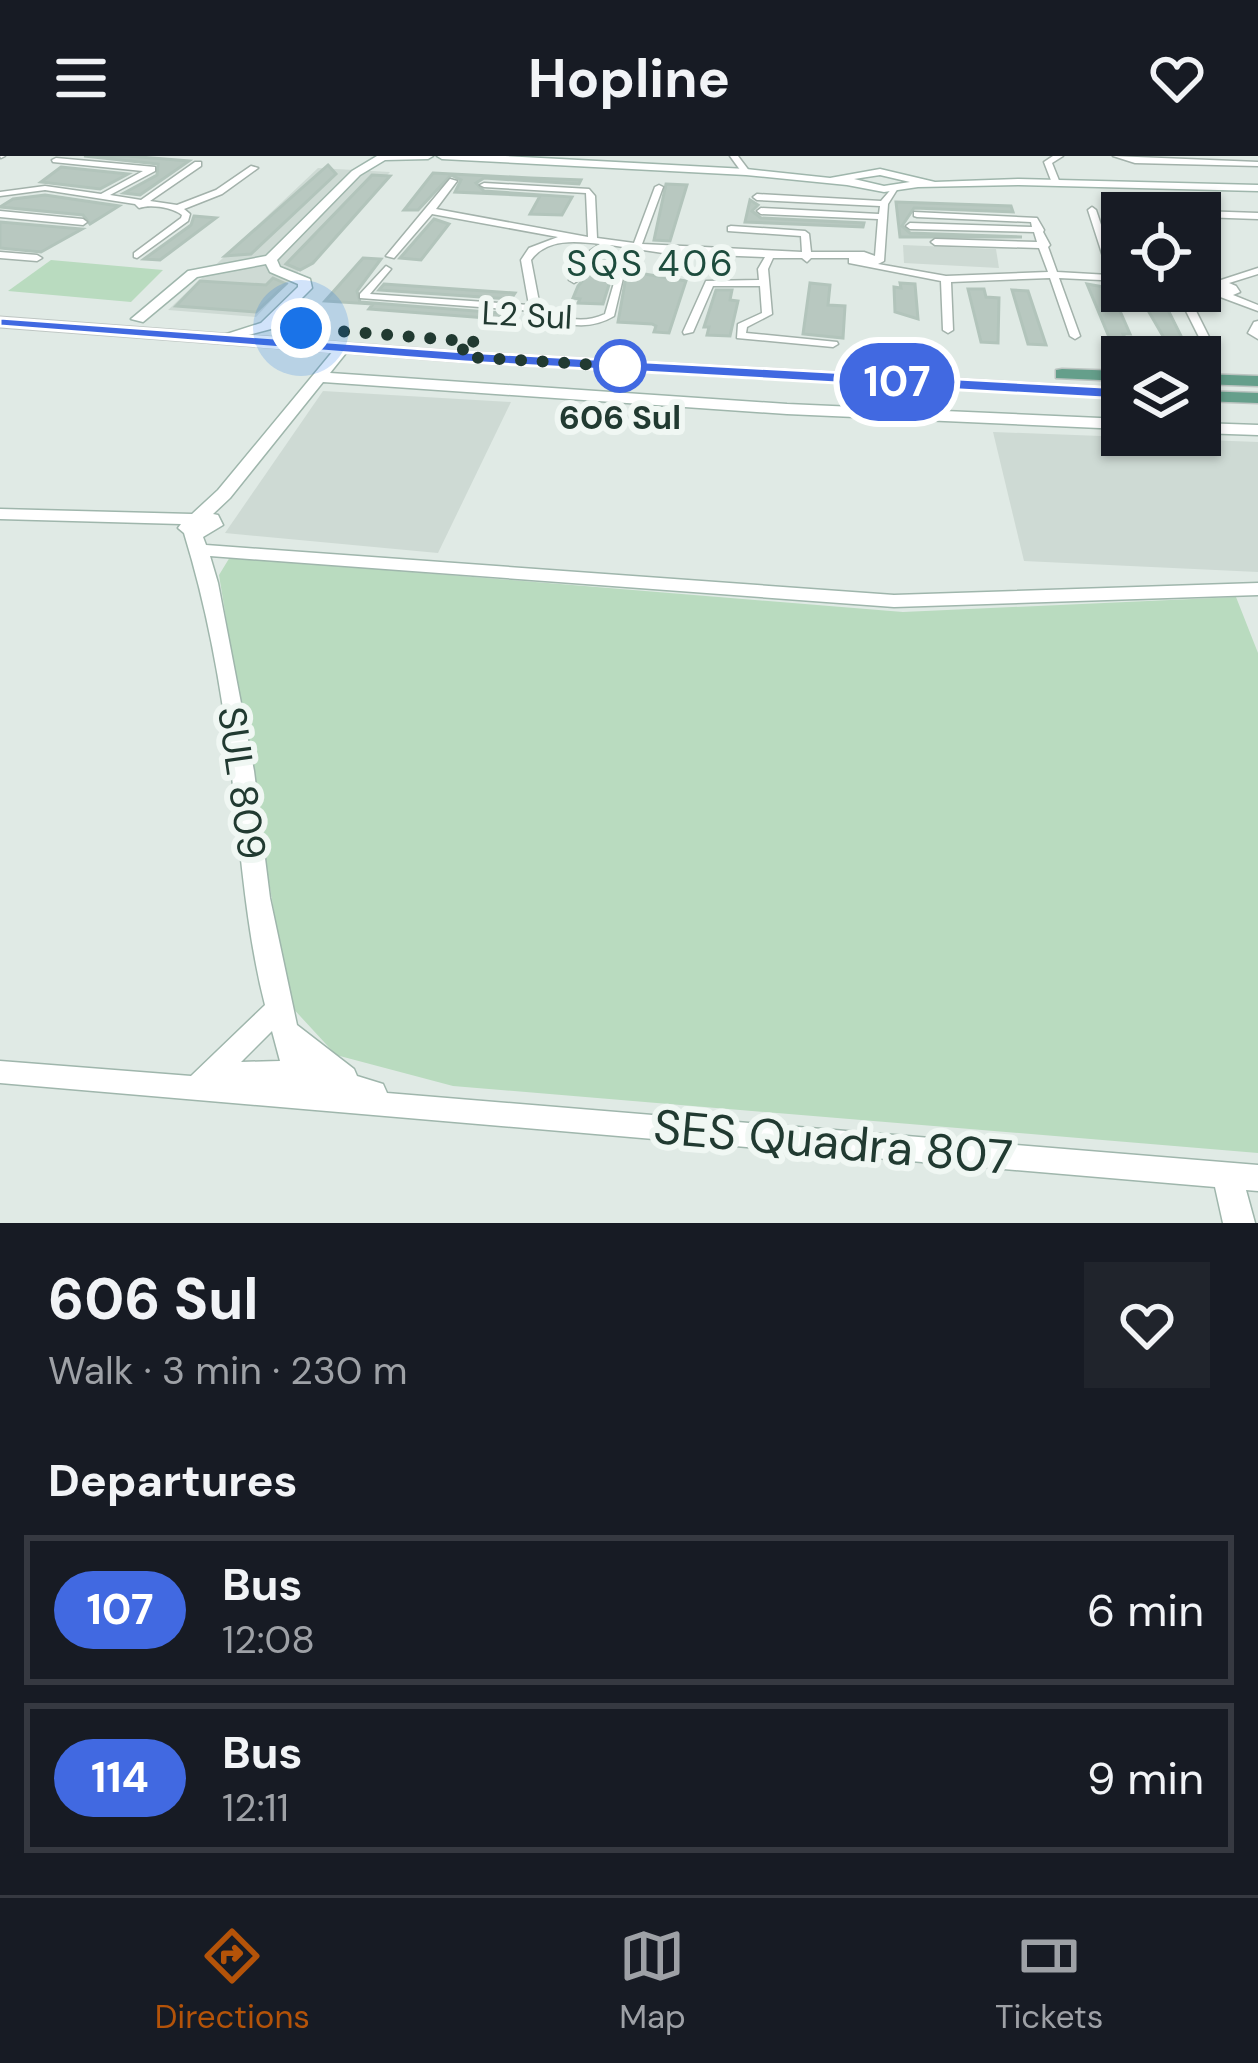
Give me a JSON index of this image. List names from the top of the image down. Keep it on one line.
{"streets":{"main road":["L2 Sul"],"street":["SUL 809","SES Quadra 807"]},"crossings":[["L2 Sul","SUL 809"],["SUL 809","SES Quadra 807"]],"districts":["SQS 406"],"places":["606 Sul"],"lines":["bus line 107"],"page":{"header":"Hopline","on_map":"107","heading":[["606 Sul","Walk · 3 min · 230 m"],"Departures"],"list":[{"mark":"107","name":"Bus","note":"12:08","value":"6 min"},{"mark":"114","name":"Bus","note":"12:11","value":"9 min"}],"tabs":["Directions","Map","Tickets"]}}
